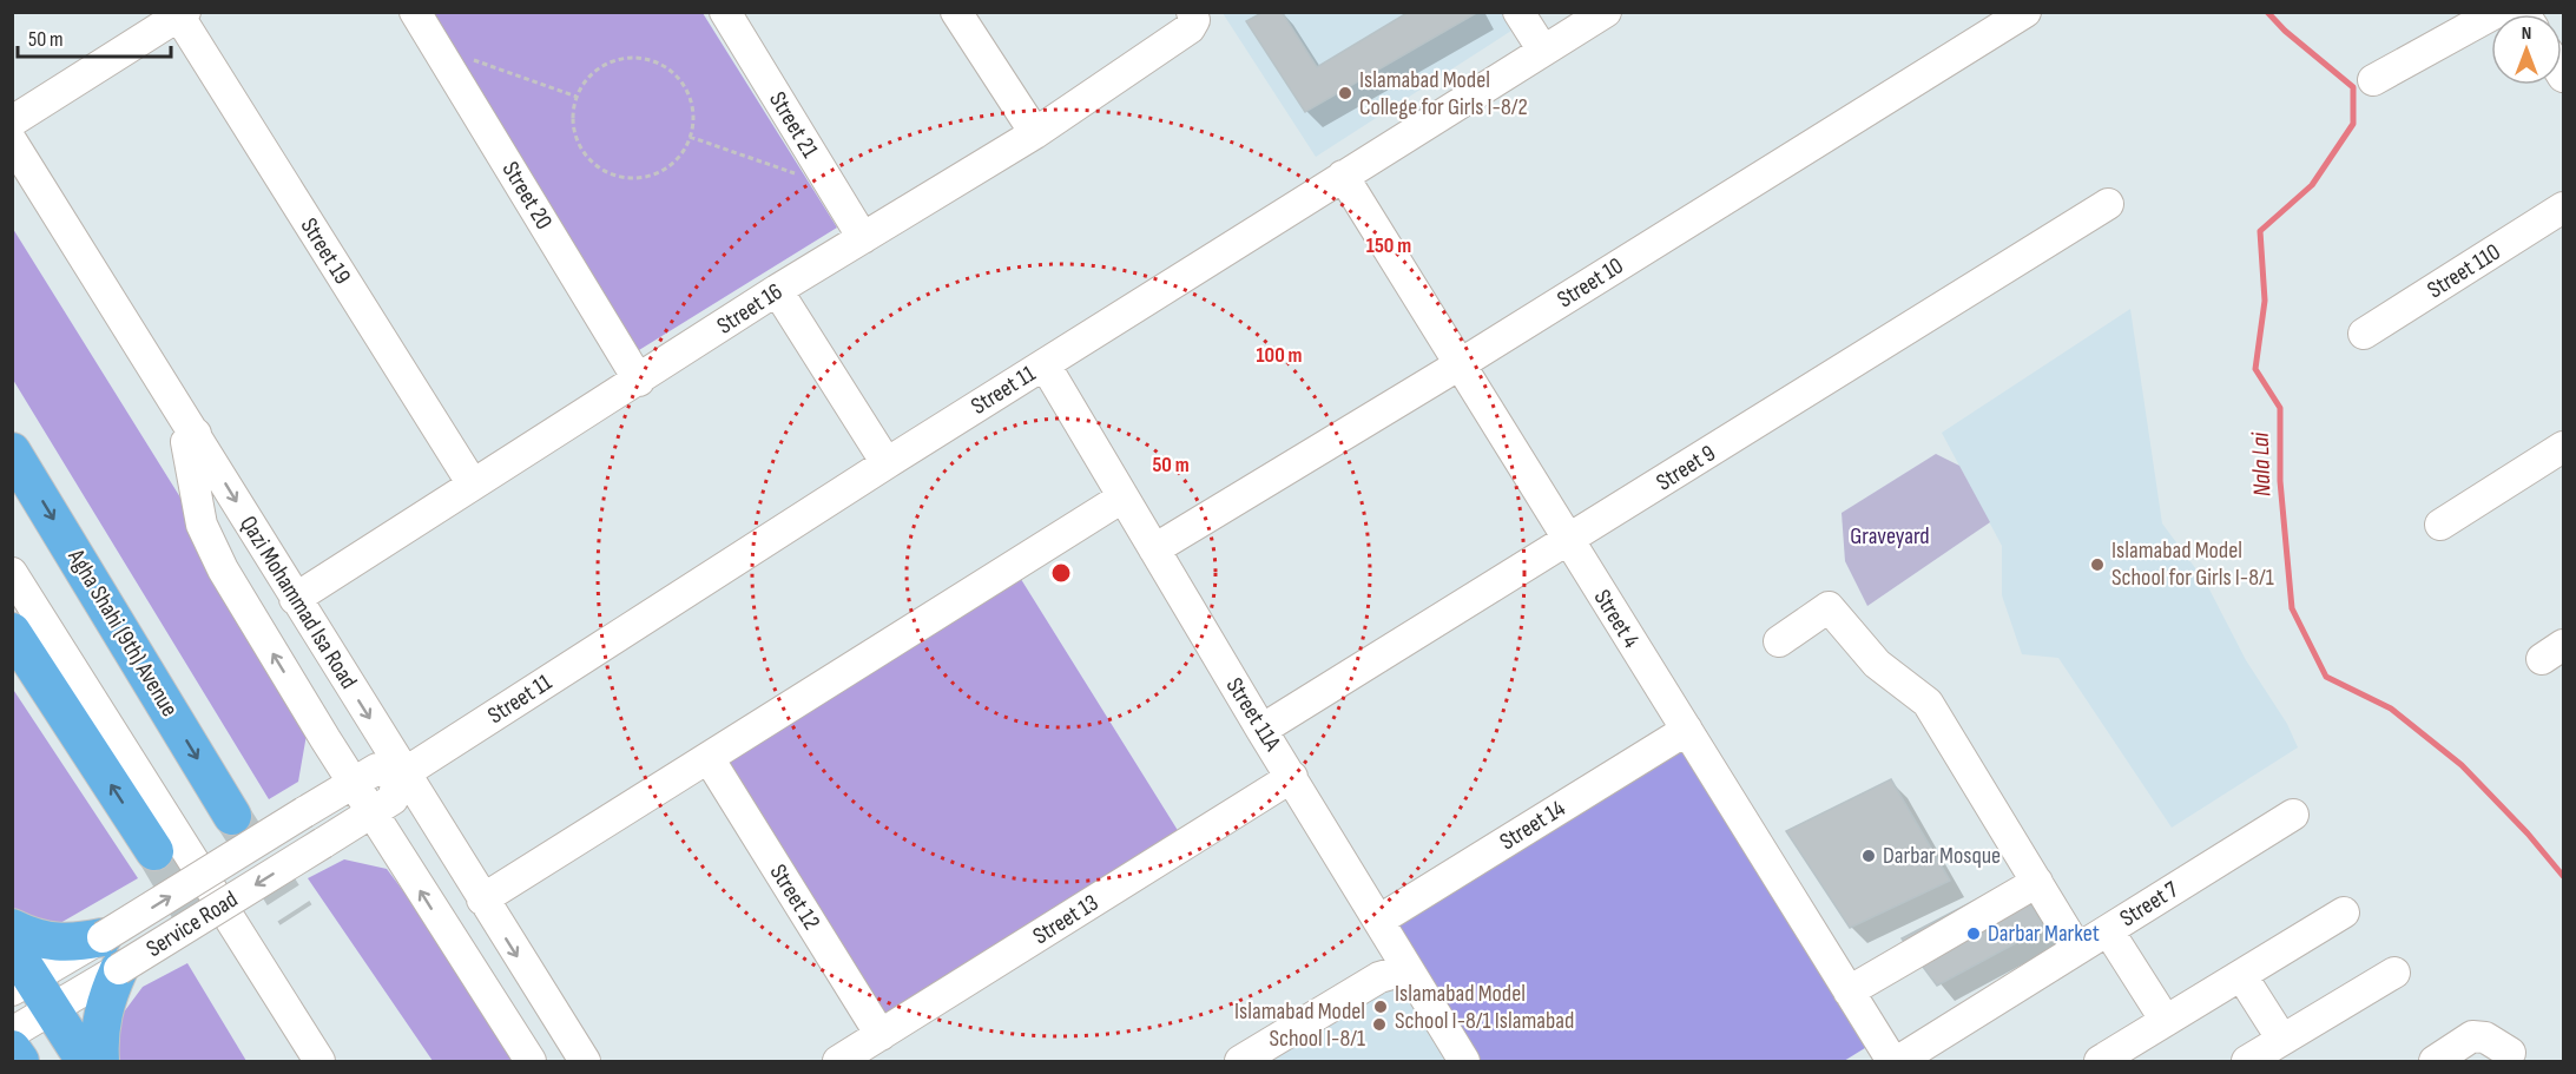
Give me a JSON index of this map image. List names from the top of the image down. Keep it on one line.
{"streets":{"main road":["Agha Shahi (9th) Avenue"],"street":["Street 21","Street 20","Street 19","Street 110","Street 10","Street 16","Street 11","Street 9","Qazi Mohammad Isa Road","Street 4","Street 11A","Street 14","Street 12","Street 7","Street 13","Service Road"]},"crossings":[["Street 21","Street 16"],["Street 20","Street 16"],["Street 19","Street 16"],["Street 10","Street 4"],["Street 10","Street 11A"],["Street 16","Qazi Mohammad Isa Road"],["Street 11","Qazi Mohammad Isa Road"],["Street 11","Street 4"],["Street 11","Street 11A"],["Street 11","Service Road"],["Street 9","Street 4"],["Street 9","Street 11A"],["Qazi Mohammad Isa Road","Service Road"],["Street 4","Street 14"],["Street 4","Street 7"],["Street 11A","Street 14"],["Street 11A","Street 13"],["Street 12","Street 13"]],"water":["Nala Lai"],"parks":["Graveyard"],"places":["Islamabad Model College for Girls I-8/2","Islamabad Model School for Girls I-8/1","Darbar Mosque","Darbar Market","Islamabad Model School I-8/1 Islamabad","Islamabad Model School I-8/1"],"scale_bar":"50 m","north":"top","rings":["150 m","100 m","50 m"]}
